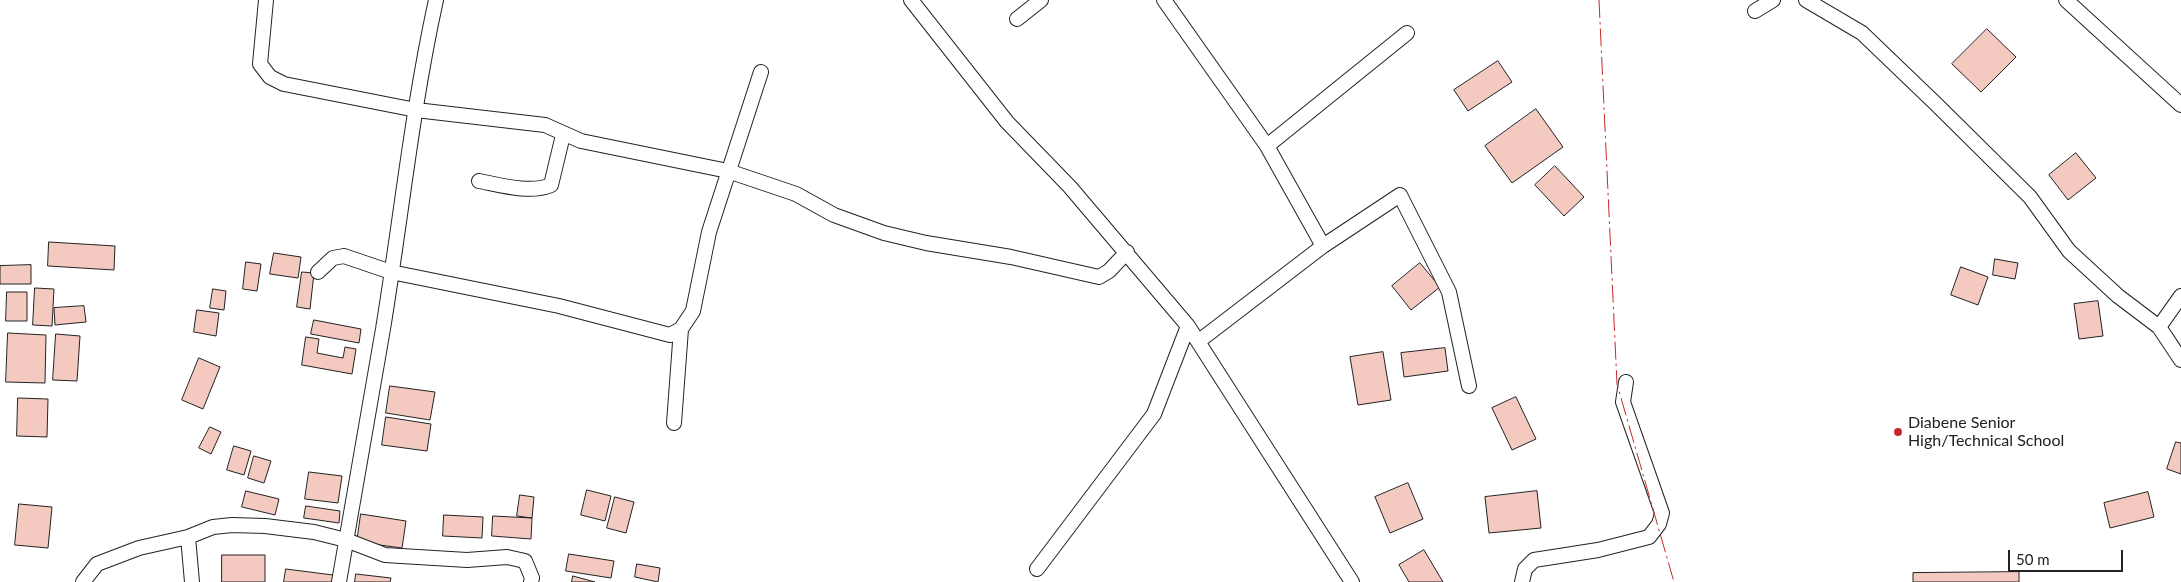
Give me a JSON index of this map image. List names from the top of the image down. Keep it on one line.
{"places":["Diabene Senior High/Technical School"],"scale_bar":"50 m"}
